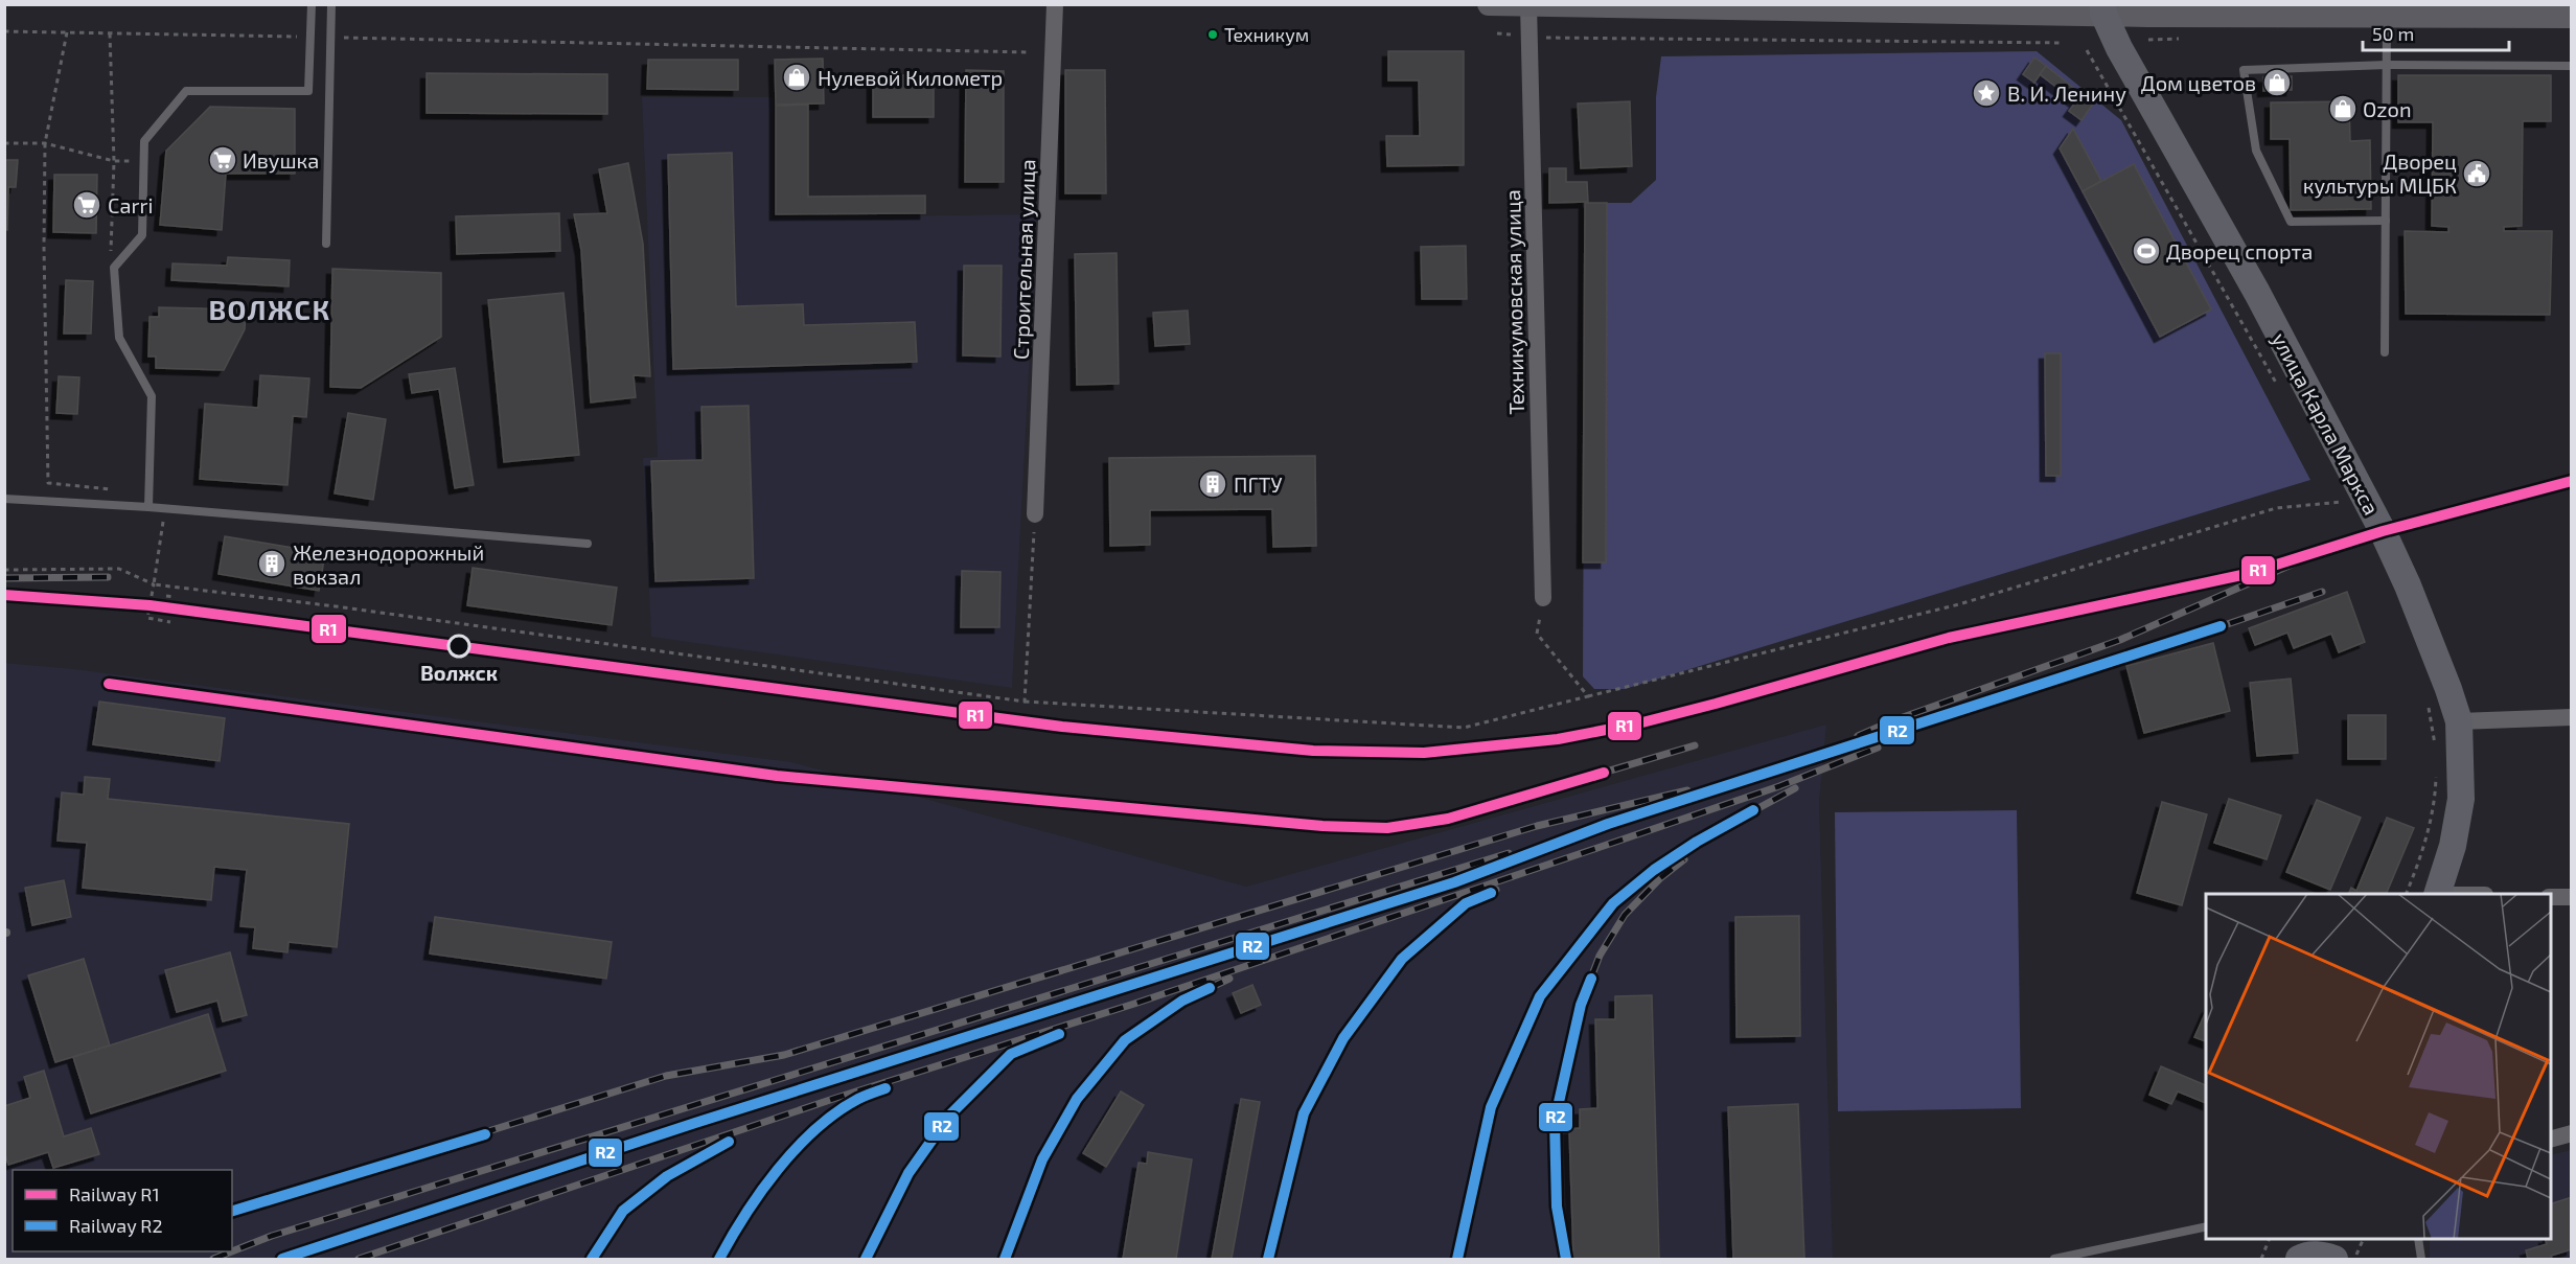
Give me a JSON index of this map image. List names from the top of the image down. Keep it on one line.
{"streets":{"main road":["улица Карла Маркса"],"street":["Строительная улица","Техникумовская улица"]},"districts":["ВОЛЖСК"],"places":{"other":["Техникум","Волжск"],"shop":["Нулевой Километр","Дом цветов","Ozon"],"place":["В. И. Ленину"],"supermarket":["Ивушка","Carri"],"public building":["Дворец культуры МЦБК"],"sports":["Дворец спорта"],"building":["ПГТУ","Железнодорожный вокзал"]},"lines":["rail line R1","rail line R2"],"legend":["Railway R1","Railway R2"],"scale_bar":"50 m"}
